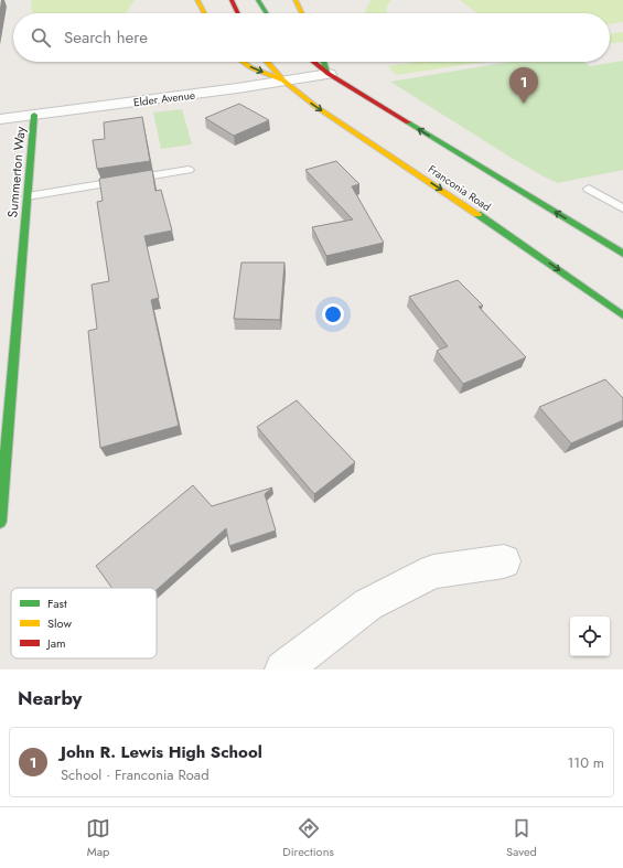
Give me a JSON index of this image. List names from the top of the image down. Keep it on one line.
{"streets":{"main road":["Summerton Way","Franconia Road"],"street":["Elder Avenue"]},"crossings":[["Elder Avenue","Summerton Way"],["Elder Avenue","Franconia Road"]],"legend":["Fast","Slow","Jam"],"page":{"search":"Search here","pins":"1","heading":"Nearby","list":[{"mark":"1","name":"John R. Lewis High School","note":"School · Franconia Road","value":"110 m"}],"nav":["Map","Directions","Saved"]}}
